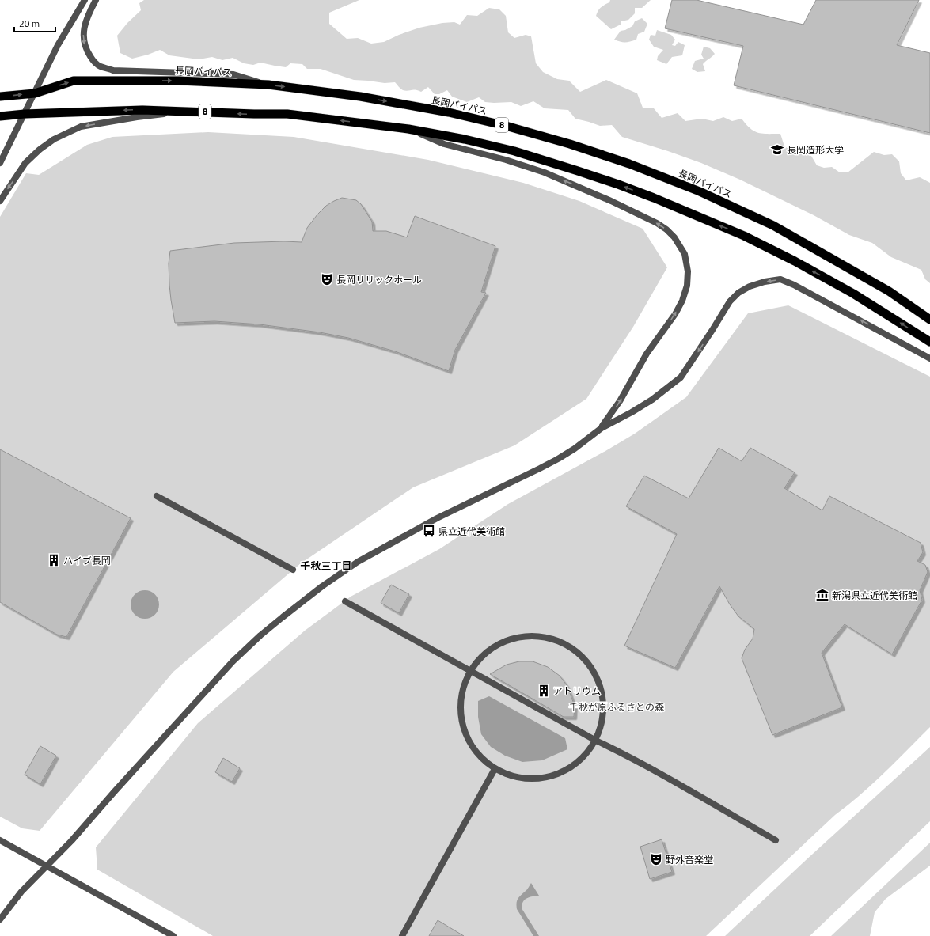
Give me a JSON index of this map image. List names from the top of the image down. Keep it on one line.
{"streets":{"highway":["長岡バイパス","8"]},"districts":["千秋三丁目"],"parks":["千秋が原ふるさとの森"],"places":{"school or university":["長岡造形大学"],"theatre":["長岡リリックホール","野外音楽堂"],"bus stop":["県立近代美術館"],"building":["ハイブ長岡","アトリウム"],"museum":["新潟県立近代美術館"]},"scale_bar":"20 m"}
